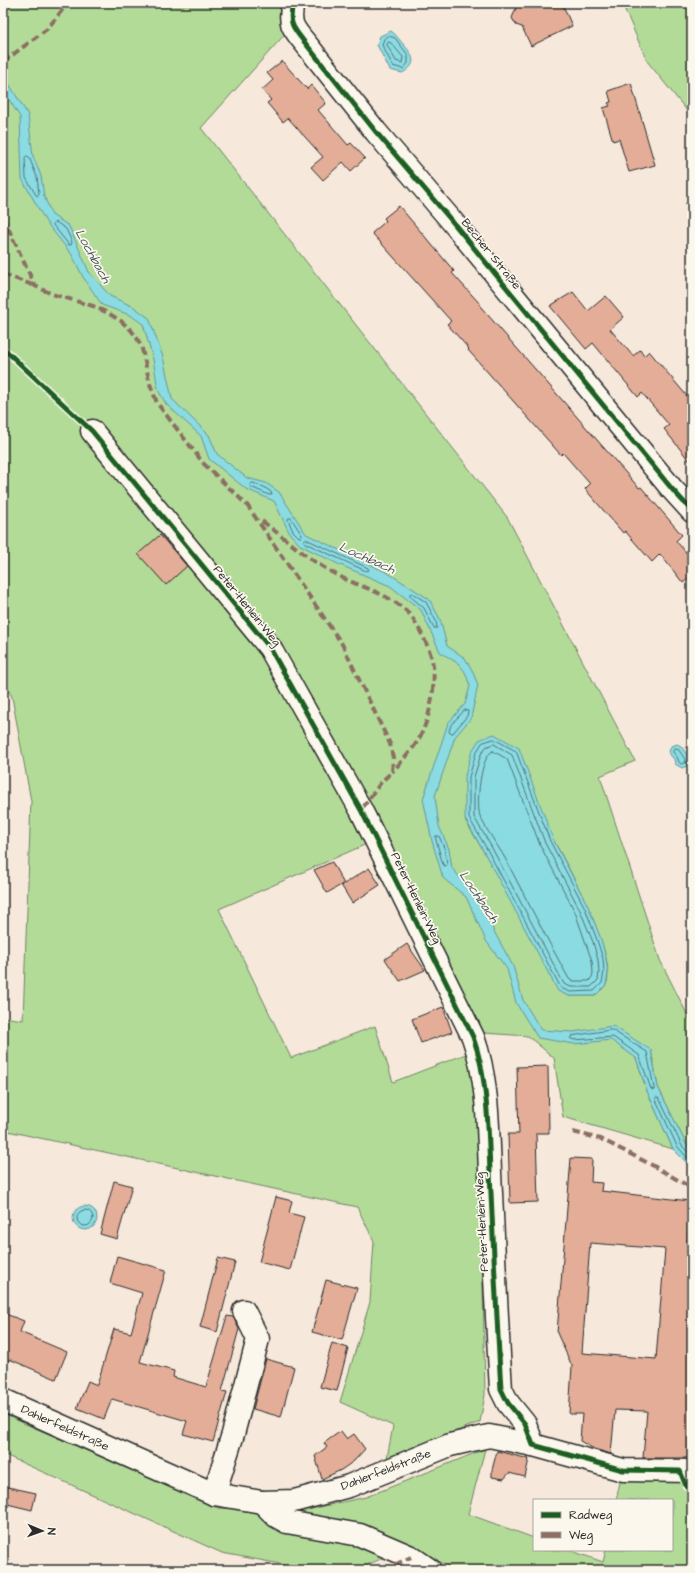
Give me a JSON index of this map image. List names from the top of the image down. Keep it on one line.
{"streets":{"street":["Becher Straße","Peter-Henlein-Weg","Dahlerfeldstraße"]},"crossings":[["Peter-Henlein-Weg","Dahlerfeldstraße"]],"water":["Lochbach"],"legend":["Radweg","Weg"],"north":"right"}
